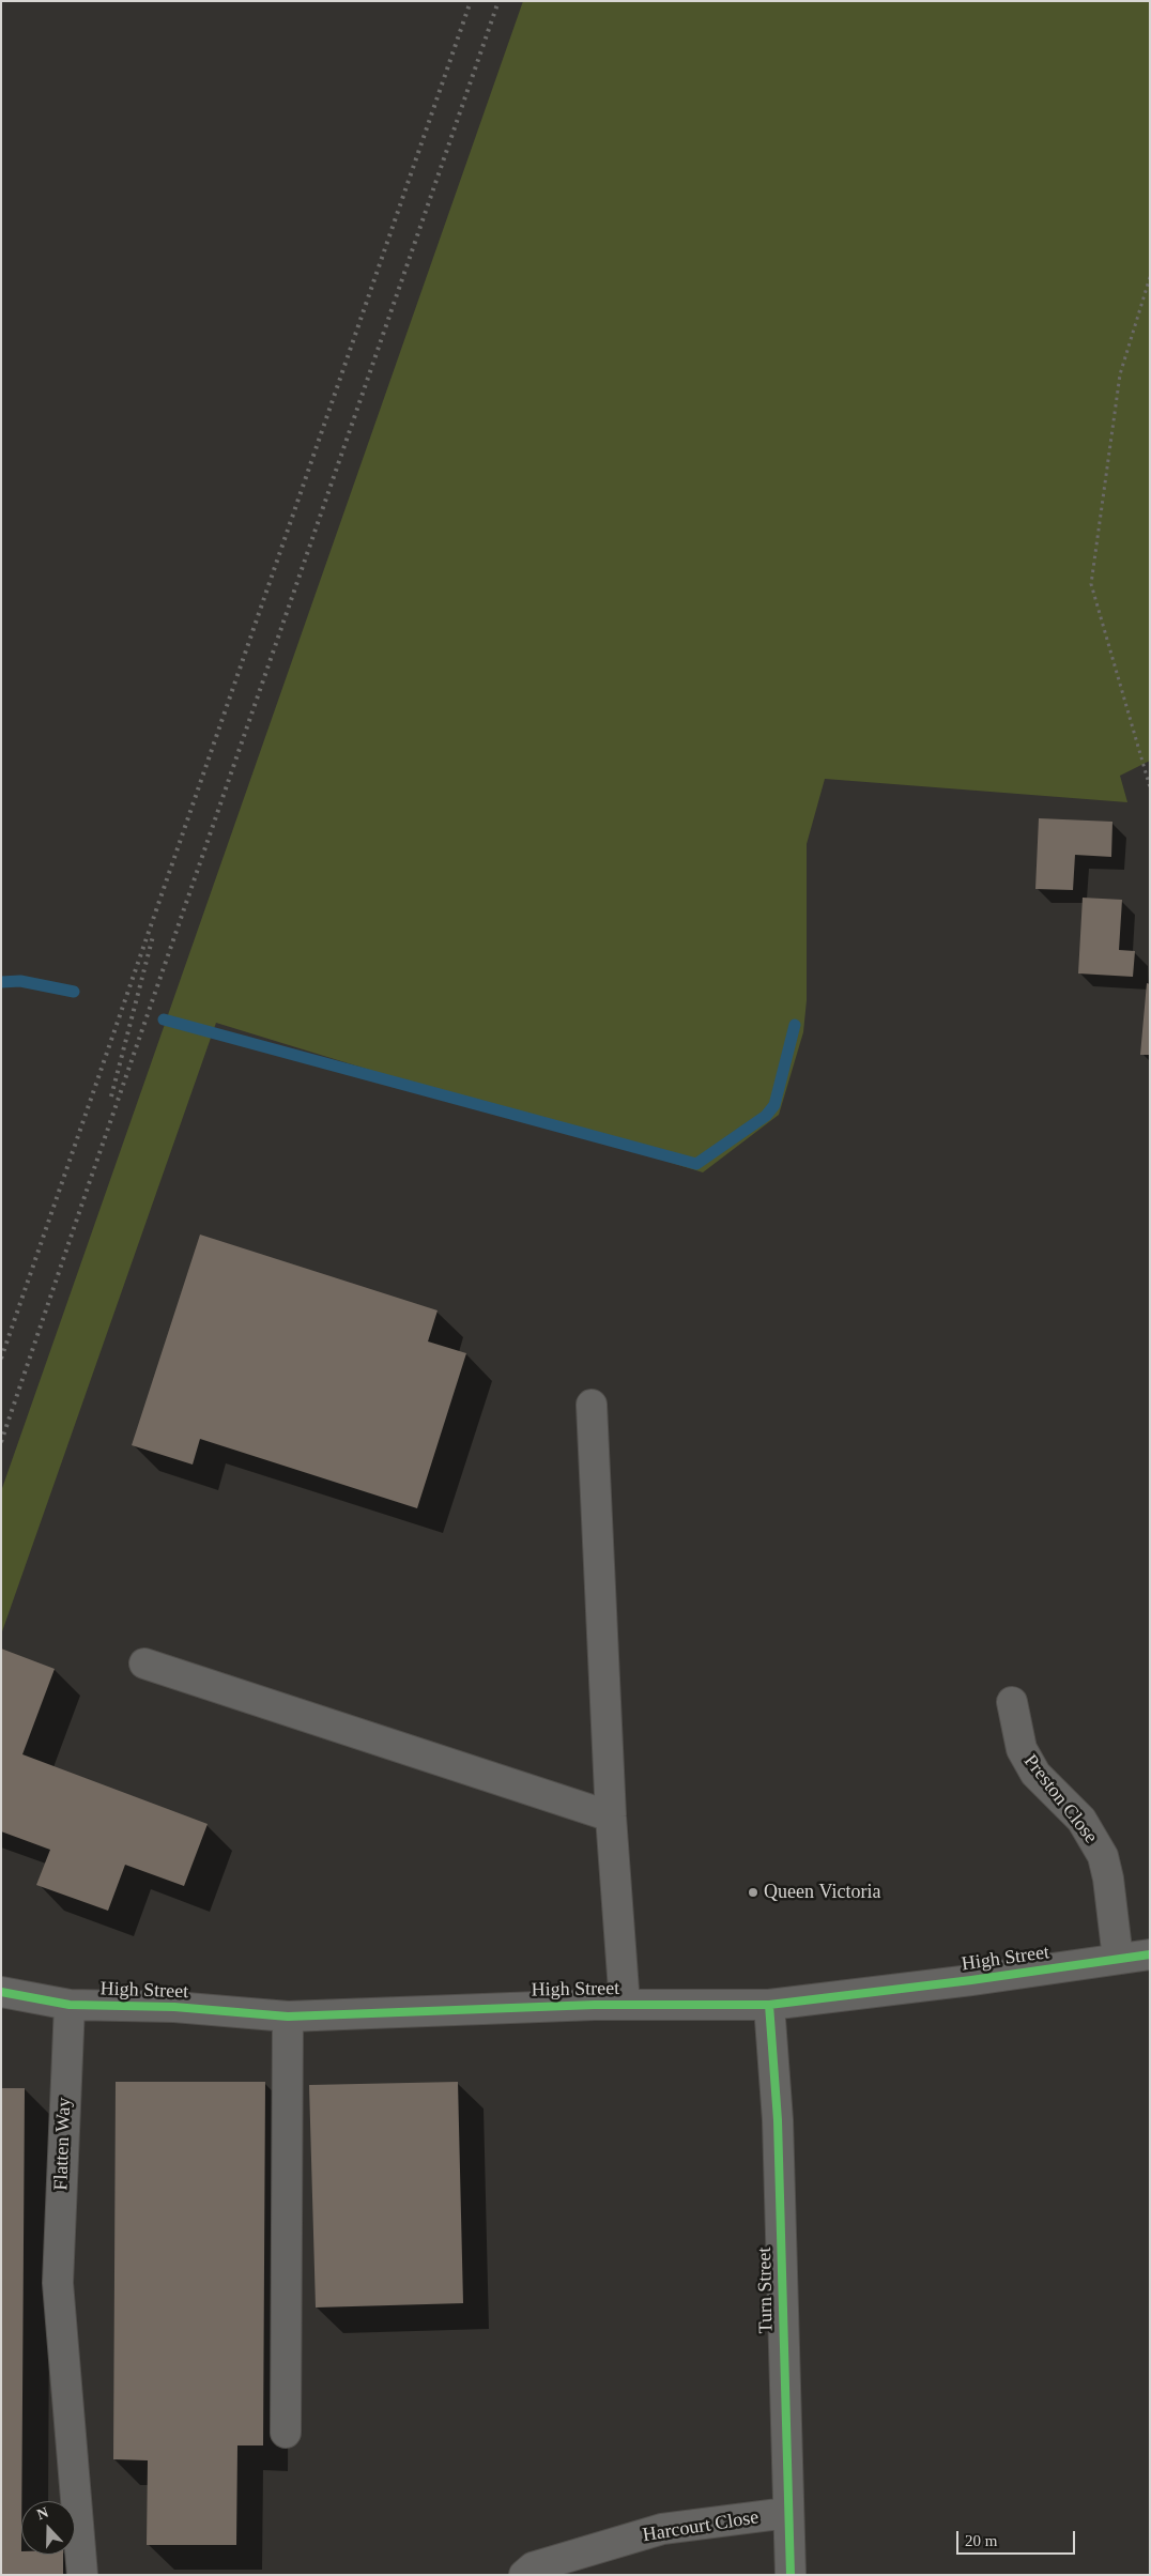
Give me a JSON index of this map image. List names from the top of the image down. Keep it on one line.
{"streets":{"street":["Preston Close","High Street","Flatten Way","Turn Street","Harcourt Close"]},"crossings":[["Preston Close","High Street"],["High Street","Flatten Way"],["High Street","Turn Street"],["Turn Street","Harcourt Close"]],"places":["Queen Victoria"],"scale_bar":"20 m","north":"top"}
